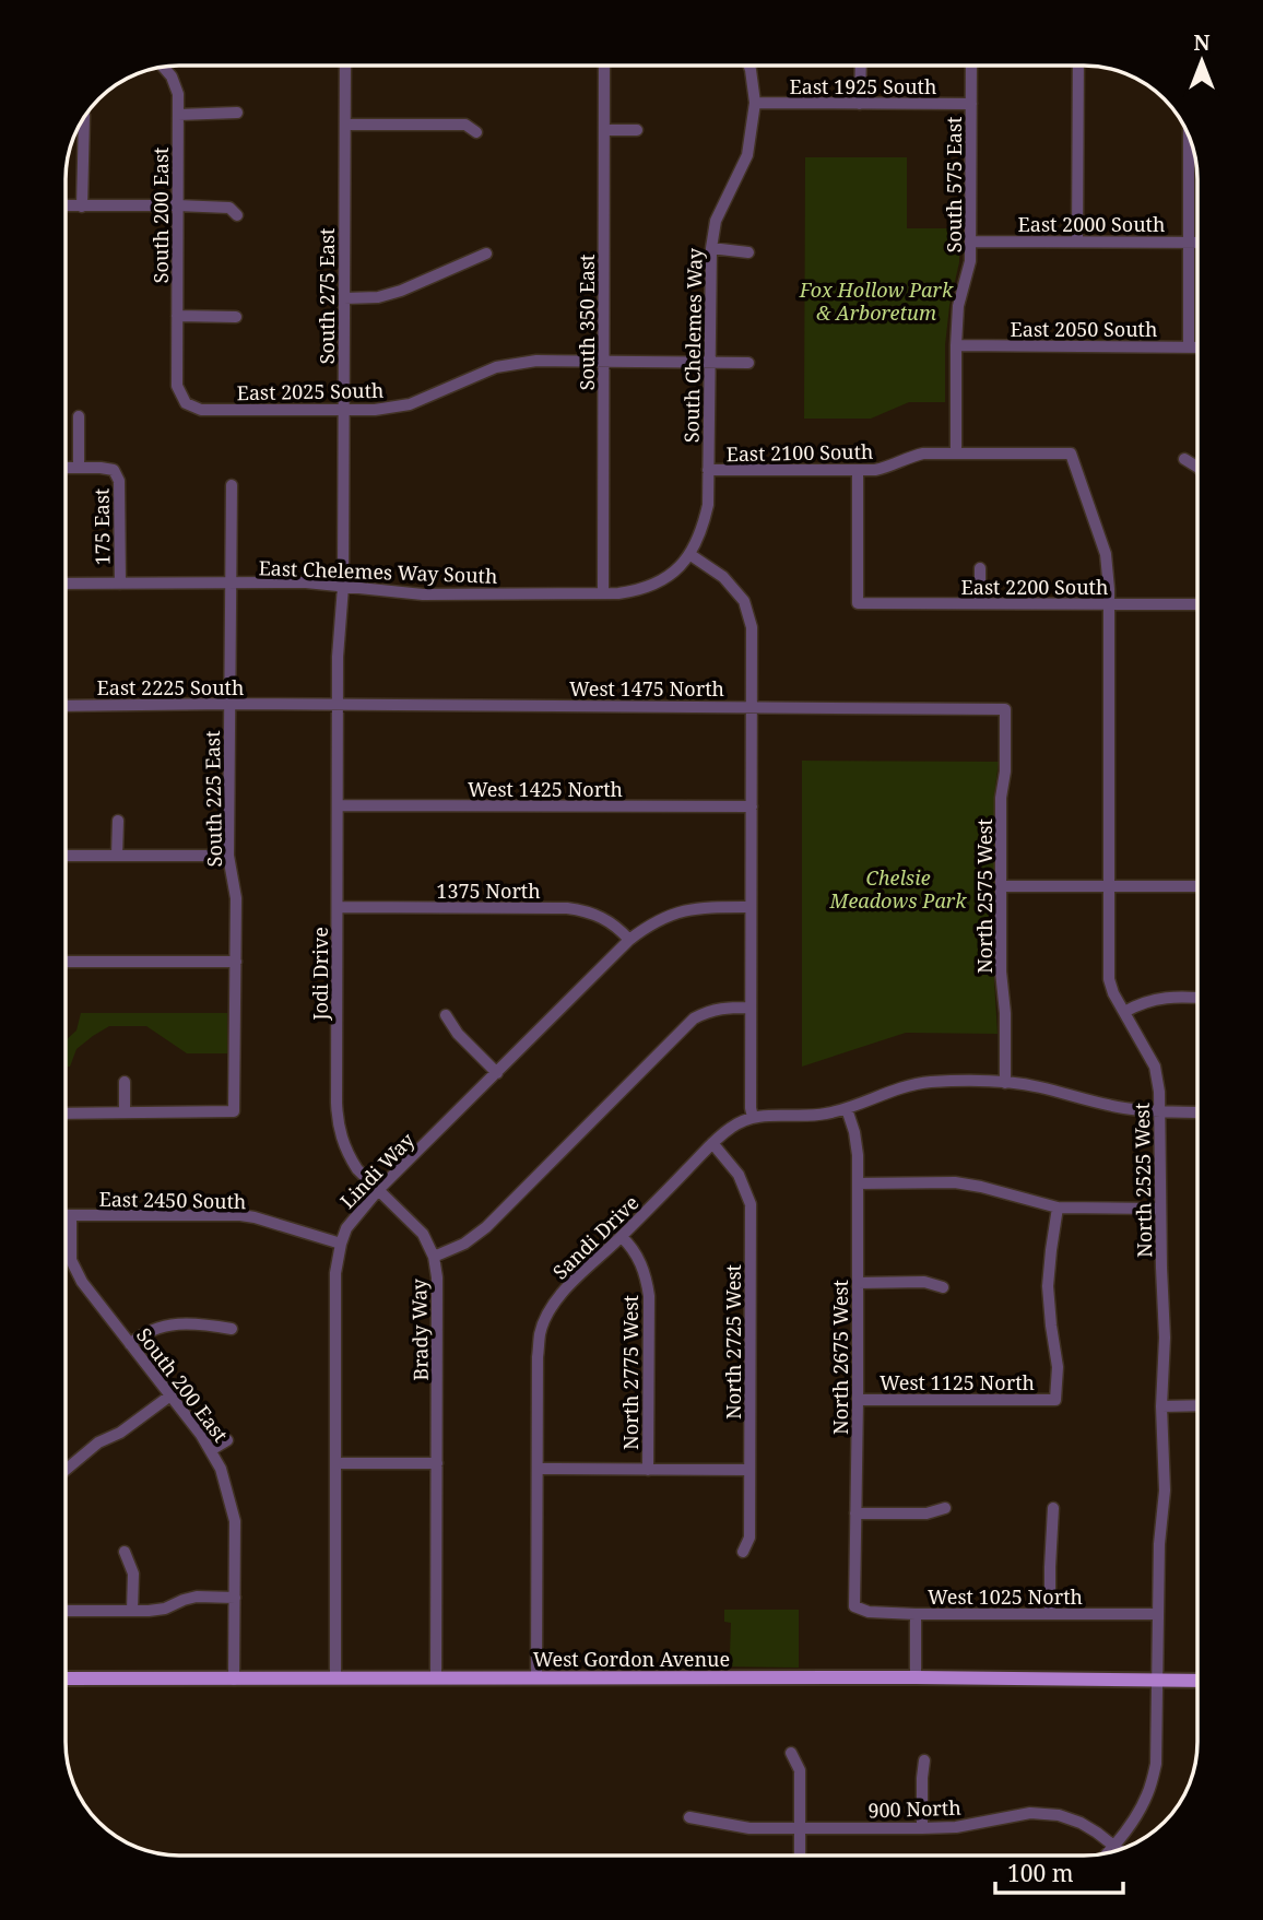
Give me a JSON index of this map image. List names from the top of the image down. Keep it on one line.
{"streets":{"main road":["West Gordon Avenue"],"street":["East 1925 South","South 575 East","South 200 East","East 2000 South","South 275 East","South 350 East","East 2050 South","South Chelemes Way","East 2025 South","East 2100 South","175 East","East Chelemes Way South","East 2200 South","East 2225 South","West 1475 North","West 1425 North","South 225 East","1375 North","North 2575 West","Jodi Drive","Lindi Way","North 2525 West","East 2450 South","Sandi Drive","Brady Way","North 2725 West","North 2675 West","North 2775 West","West 1125 North","West 1025 North","900 North"]},"crossings":[["East 1925 South","South 575 East"],["East 1925 South","South Chelemes Way"],["South 575 East","East 2000 South"],["South 575 East","East 2050 South"],["South 575 East","East 2100 South"],["South 200 East","East 2025 South"],["South 200 East","East 2450 South"],["South 200 East","West Gordon Avenue"],["South 275 East","East 2025 South"],["South 275 East","East Chelemes Way South"],["South 275 East","Jodi Drive"],["South 350 East","East 2025 South"],["South 350 East","East Chelemes Way South"],["South Chelemes Way","East 2025 South"],["South Chelemes Way","East 2100 South"],["South Chelemes Way","East Chelemes Way South"],["East 2100 South","East 2200 South"],["East 2100 South","North 2525 West"],["175 East","East Chelemes Way South"],["East Chelemes Way South","South 225 East"],["East 2200 South","North 2525 West"],["East 2225 South","West 1475 North"],["East 2225 South","South 225 East"],["West 1475 North","North 2575 West"],["West 1475 North","Jodi Drive"],["West 1425 North","Jodi Drive"],["1375 North","Jodi Drive"],["1375 North","Lindi Way"],["Jodi Drive","Lindi Way"],["Jodi Drive","Brady Way"],["Lindi Way","East 2450 South"],["Lindi Way","West Gordon Avenue"],["North 2525 West","West 1025 North"],["North 2525 West","West Gordon Avenue"],["North 2525 West","900 North"],["Sandi Drive","North 2725 West"],["Sandi Drive","North 2775 West"],["Sandi Drive","West Gordon Avenue"],["Brady Way","West Gordon Avenue"],["North 2675 West","West 1125 North"],["North 2675 West","West 1025 North"]],"parks":["Fox Hollow Park & Arboretum","Chelsie Meadows Park"],"scale_bar":"100 m","north":"top"}
